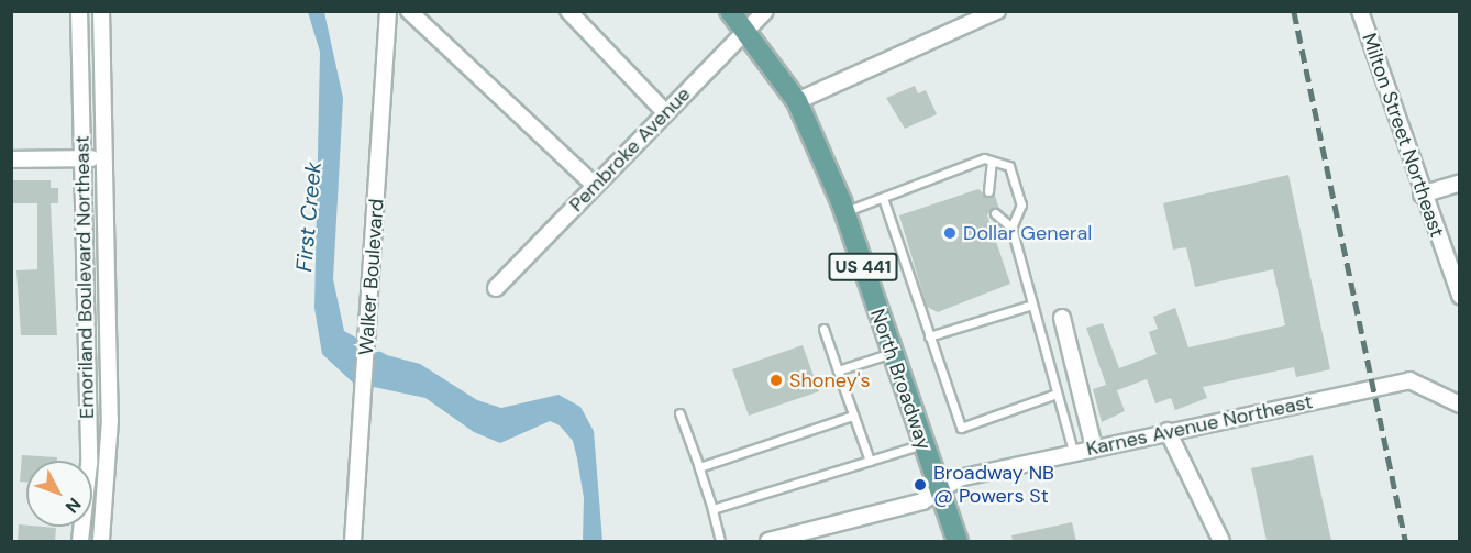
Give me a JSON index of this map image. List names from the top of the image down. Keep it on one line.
{"streets":{"main road":["US 441","North Broadway"],"street":["Milton Street Northeast","Pembroke Avenue","Emoriland Boulevard Northeast","Walker Boulevard","Karnes Avenue Northeast"]},"crossings":[["Pembroke Avenue","North Broadway"],["North Broadway","Karnes Avenue Northeast"]],"water":["First Creek"],"places":["Dollar General","Shoney's","Broadway NB @ Powers St"],"north":"bottom right"}
